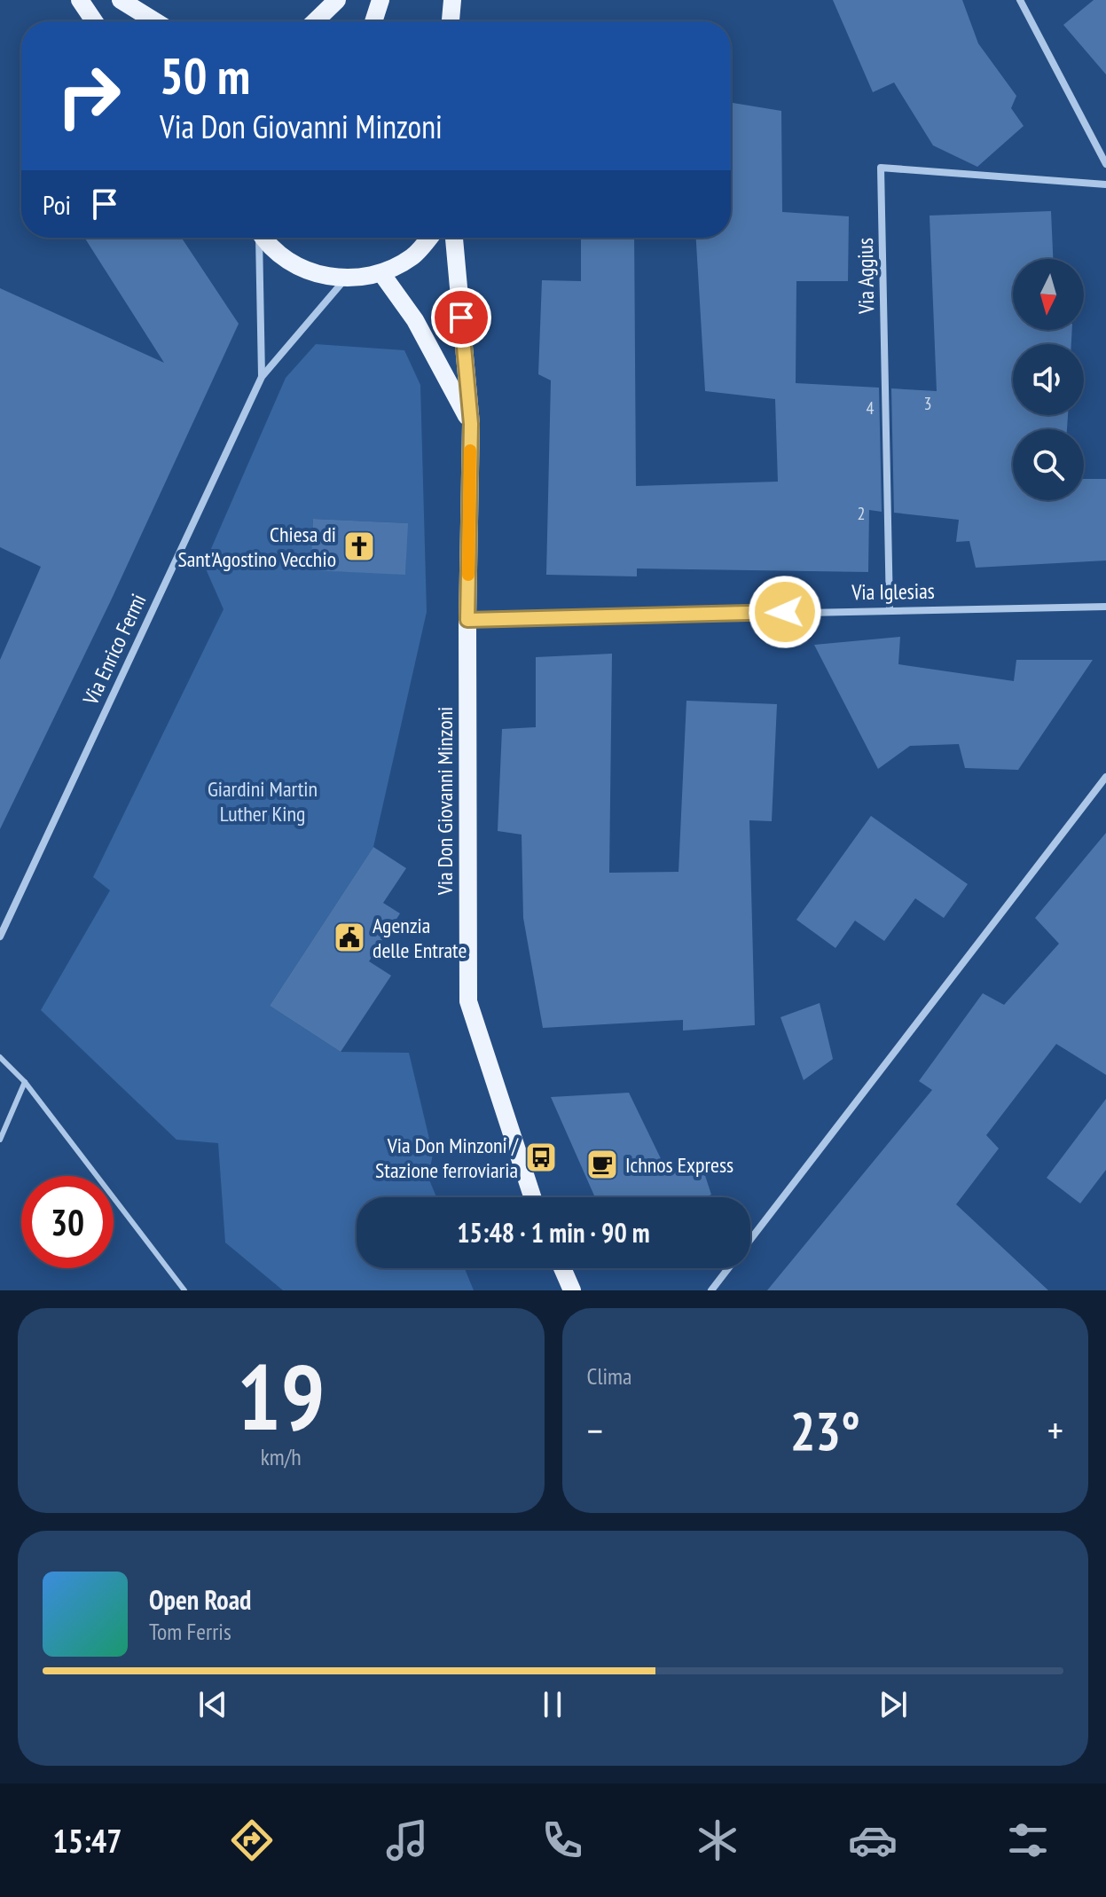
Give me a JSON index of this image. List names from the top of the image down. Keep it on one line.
{"streets":{"main road":["Via Don Giovanni Minzoni"],"street":["Via Aggius","Via Iglesias","Via Enrico Fermi"]},"crossings":[["Via Aggius","Via Iglesias"],["Via Iglesias","Via Don Giovanni Minzoni"]],"parks":["Giardini Martin Luther King"],"places":{"church":["Chiesa di Sant'Agostino Vecchio"],"public building":["Agenzia delle Entrate"],"bus stop":["Via Don Minzoni / Stazione ferroviaria"],"cafe":["Ichnos Express"]},"house_numbers":["3","4","2"],"north":"bottom","page":{"turn":["50 m","Via Don Giovanni Minzoni"],"then":"Poi","limit":"30","trip":"15:48 · 1 min · 90 m","tile":[["19","km/h"],"Clima"],"heat":["−","23°","+"],"song":["Open Road","Tom Ferris"],"tabs":"15:47"}}
